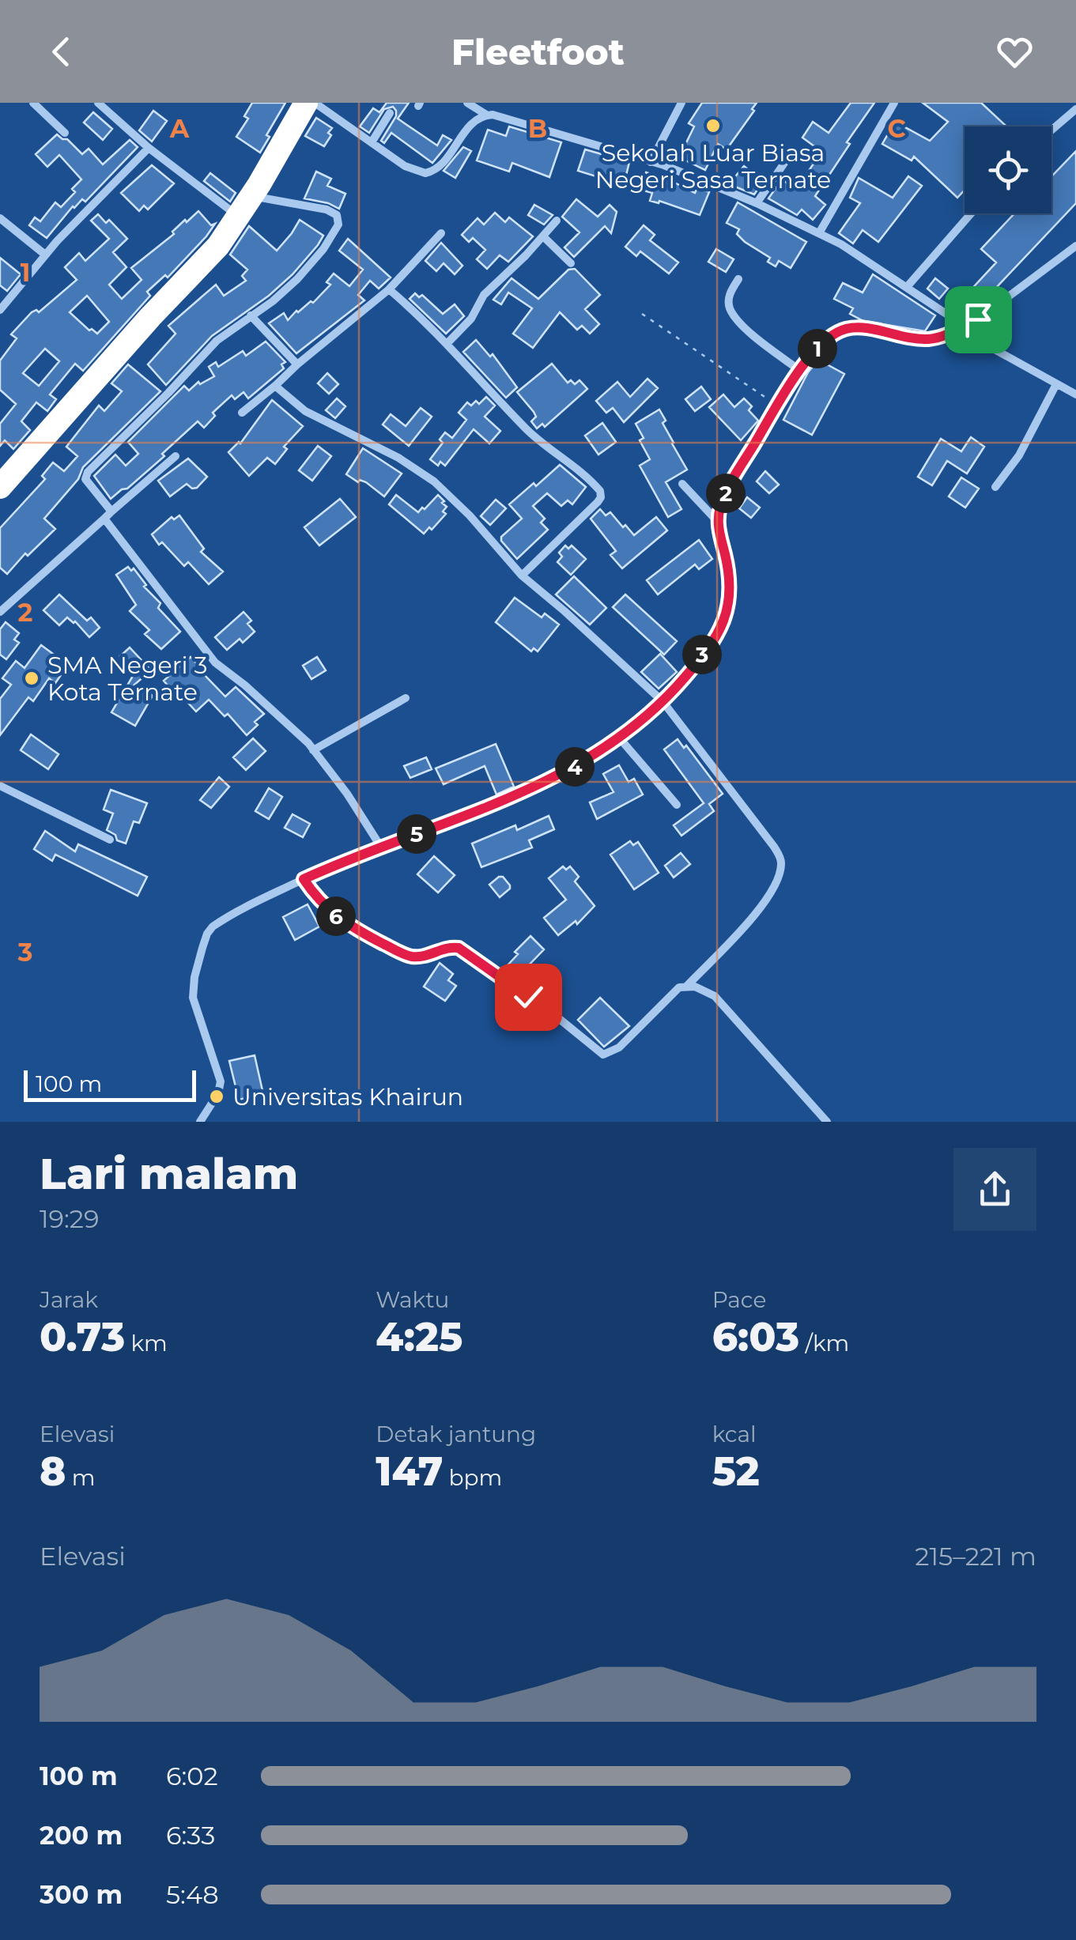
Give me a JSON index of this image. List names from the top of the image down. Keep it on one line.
{"places":["Sekolah Luar Biasa Negeri Sasa Ternate","SMA Negeri 3 Kota Ternate","Universitas Khairun"],"scale_bar":"100 m","page":{"header":"Fleetfoot","pins":["1","2","3","4","5","6"],"scale":"100 m","heading":["Lari malam","19:29"],"stats":[["Jarak","0.73 km"],["Waktu","4:25"],["Pace","6:03 /km"],["Elevasi","8 m"],["Detak jantung","147 bpm"],["kcal","52"]],"chart":["Elevasi","215–221 m"],"list":[{"name":"100 m","note":"6:02"},{"name":"200 m","note":"6:33"},{"name":"300 m","note":"5:48"}]},"grid":{"columns":["A","B","C"],"rows":["1","2","3"]}}
